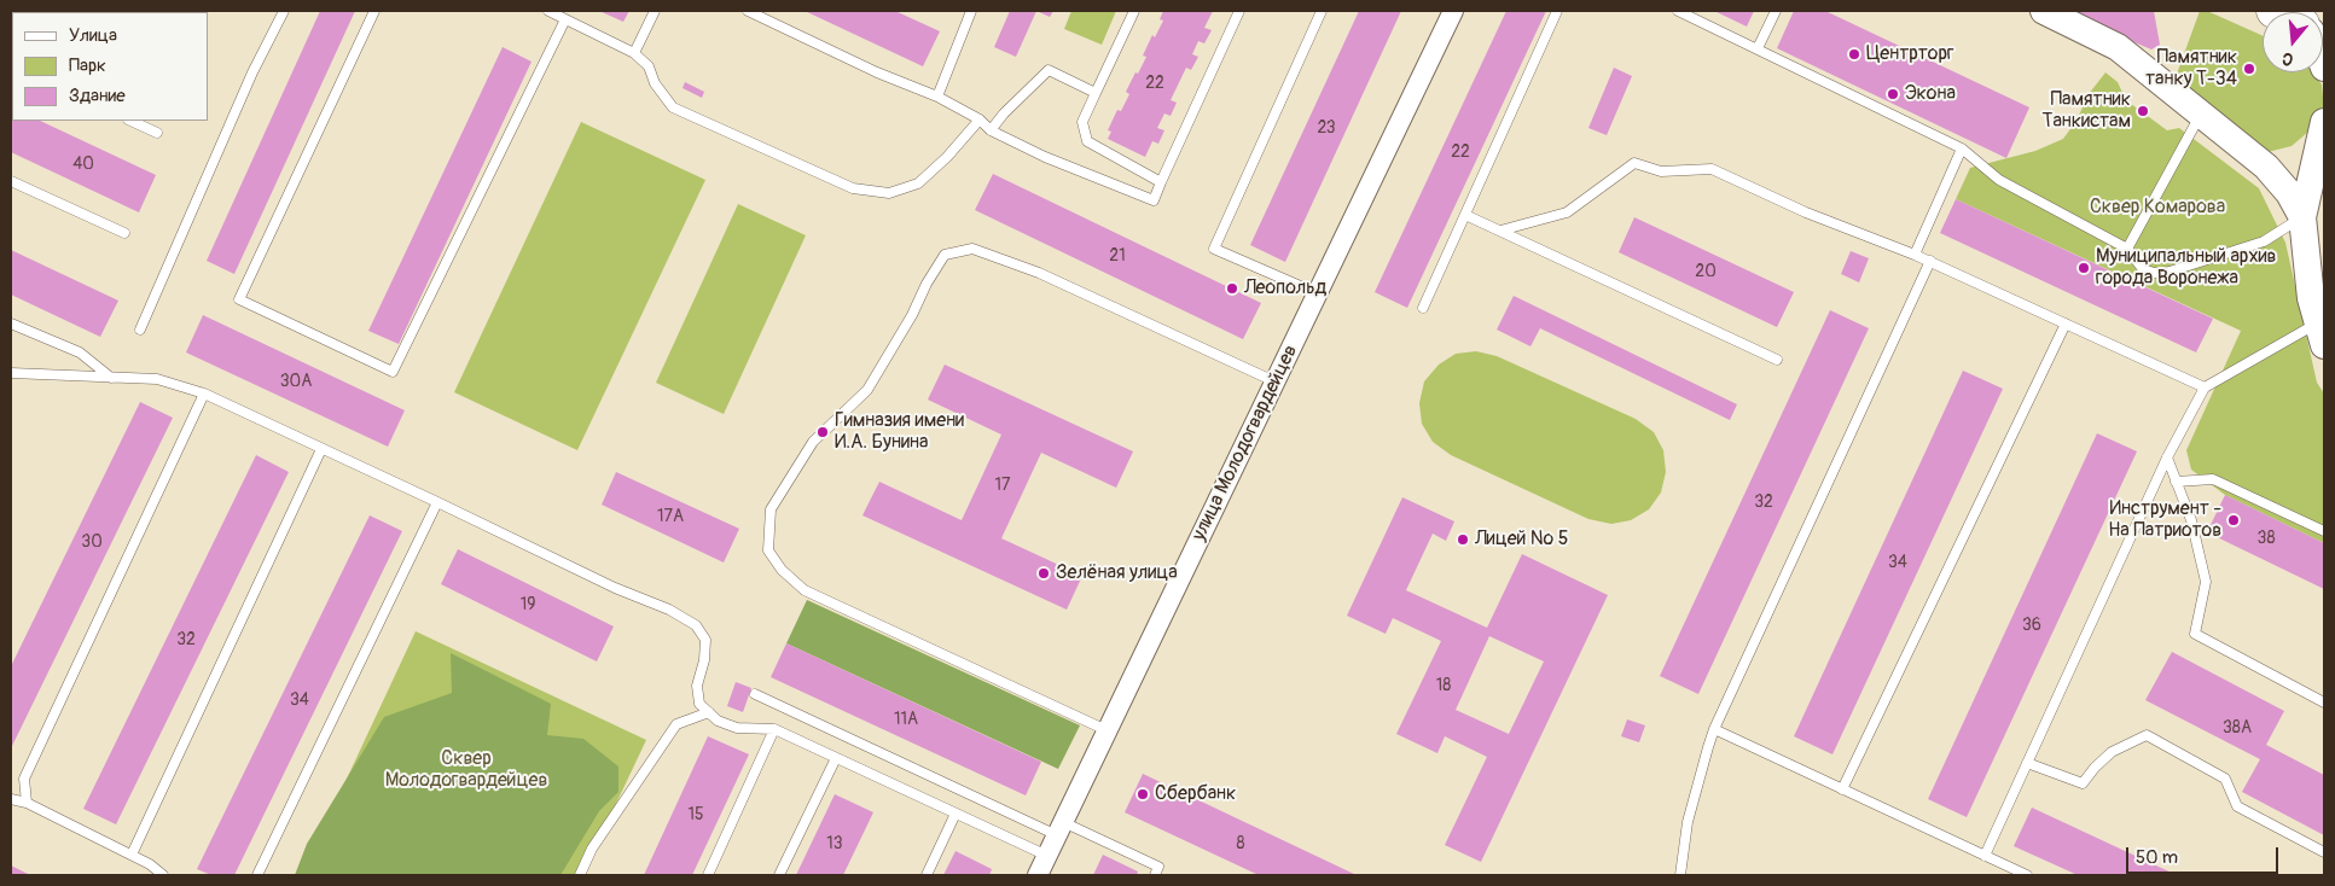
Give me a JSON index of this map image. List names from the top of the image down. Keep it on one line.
{"streets":{"street":["улица Молодогвардейцев"]},"parks":["Сквер Комарова","Сквер Молодогвардейцев"],"places":["Центрторг","Памятник танку Т-34","Экона","Памятник Танкистам","Муниципальный архив города Воронежа","Леопольд","Гимназия имени И.А. Бунина","Инструмент - На Патриотов","Лицей № 5","Зелёная улица","Сбербанк"],"house_numbers":["22","23","22","40","21","20","30А","17","32","17А","38","30","34","19","36","32","18","34","11А","38А","15","13","8"],"legend":["Улица","Парк","Здание"],"scale_bar":"50 m","north":"bottom"}
